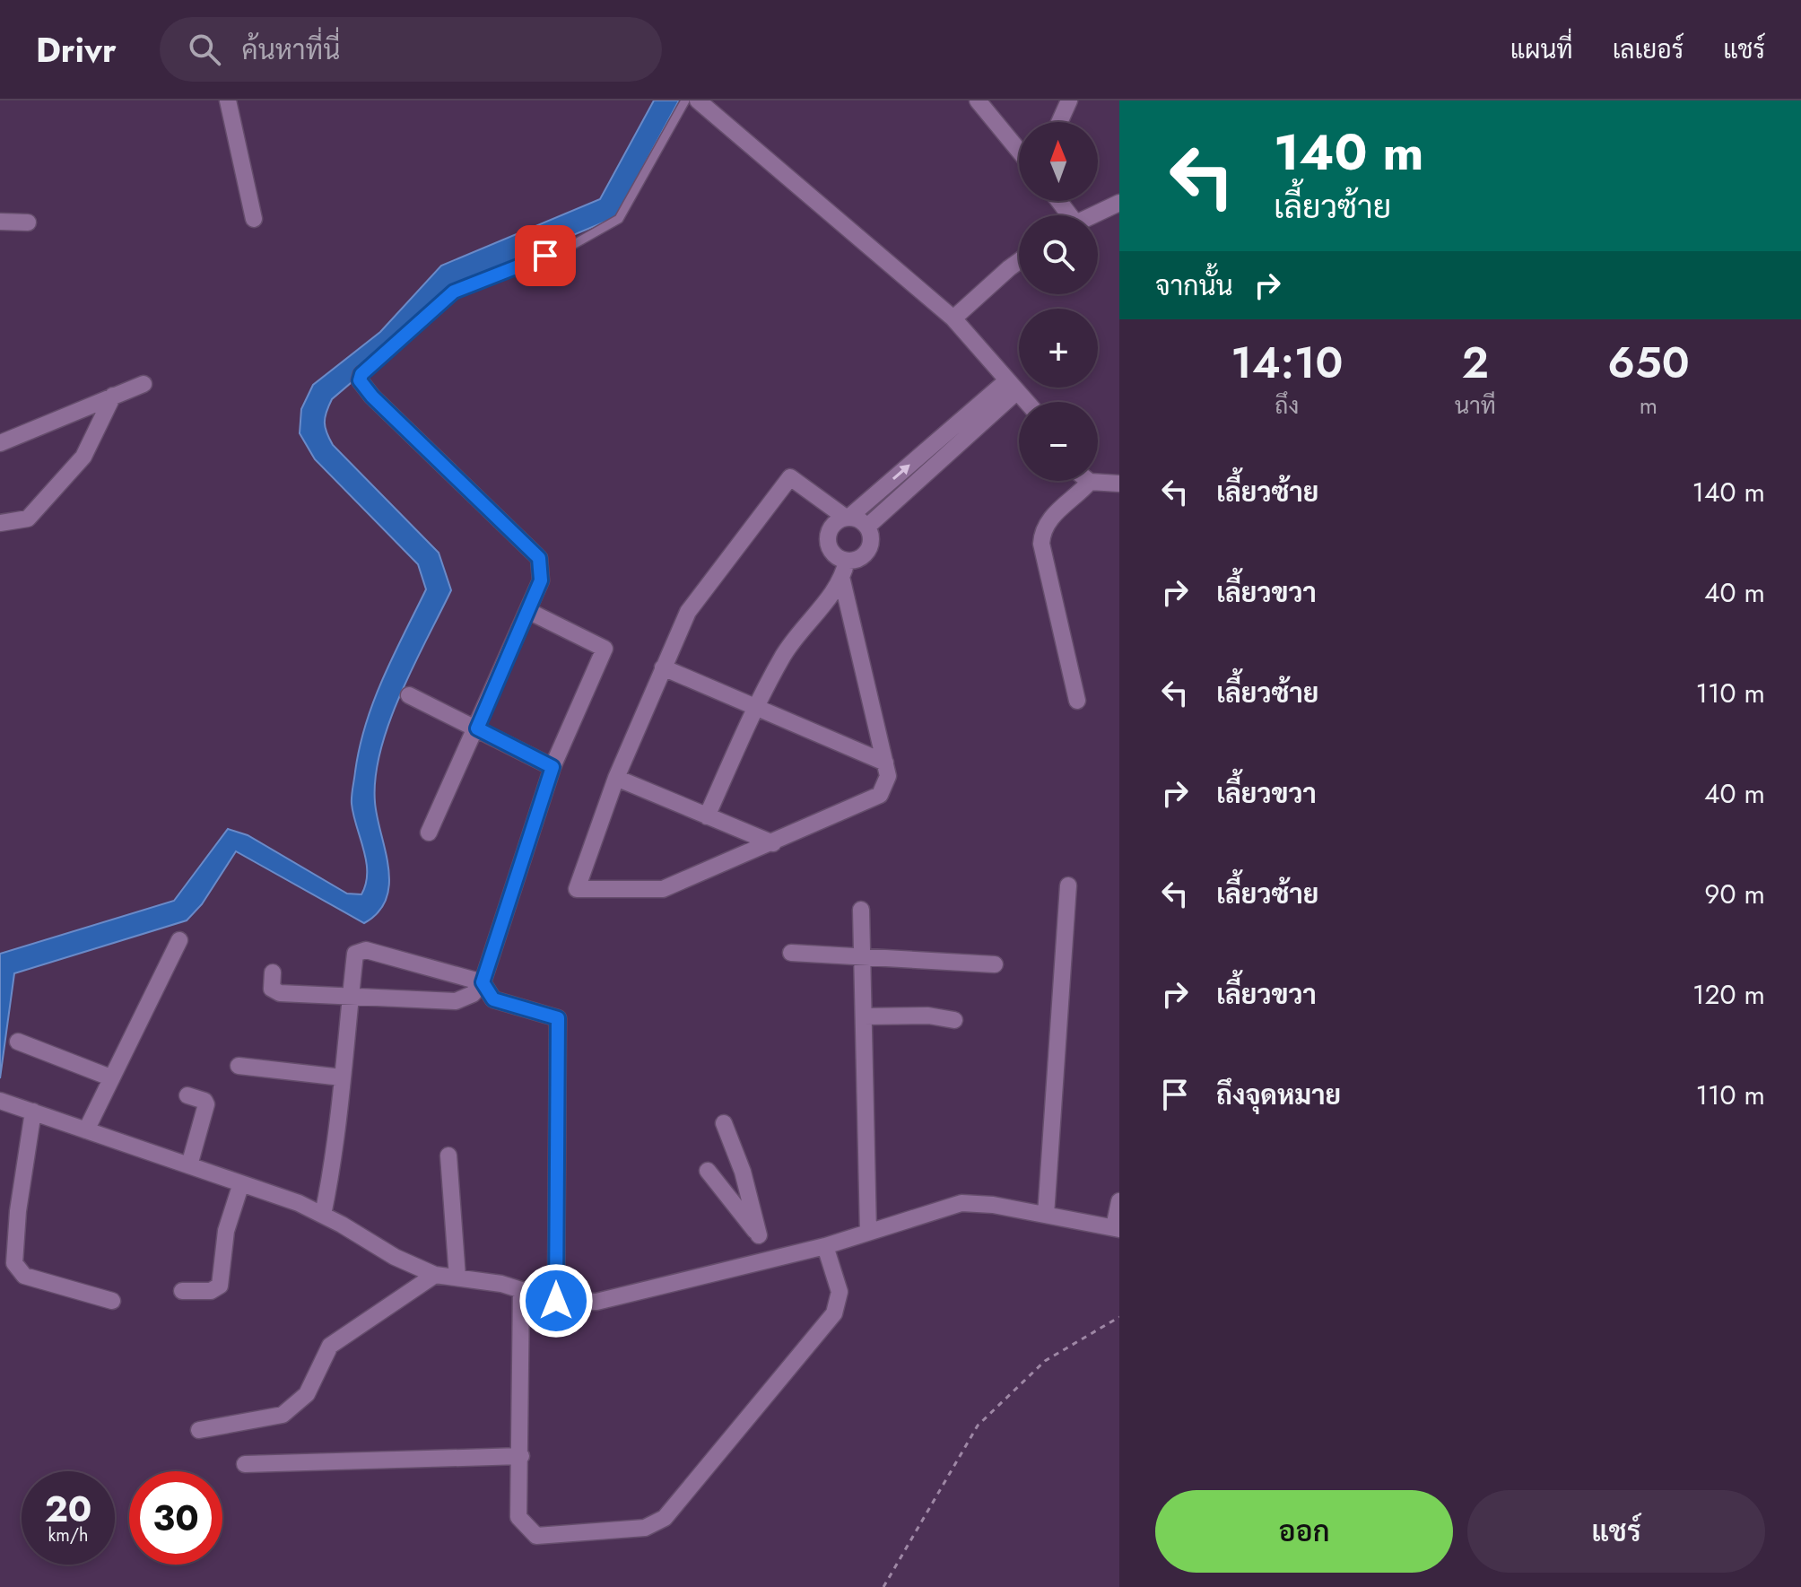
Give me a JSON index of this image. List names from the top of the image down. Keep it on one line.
{"north":"top","page":{"header":"Drivr","search":"ค้นหาที่นี่","nav":["แผนที่","เลเยอร์","แชร์"],"turn":["140 m","เลี้ยวซ้าย"],"map_buttons":["+","−"],"then":"จากนั้น","eta":["14:10","ถึง","2","นาที","650","m"],"list":[{"name":"เลี้ยวซ้าย","value":"140 m"},{"name":"เลี้ยวขวา","value":"40 m"},{"name":"เลี้ยวซ้าย","value":"110 m"},{"name":"เลี้ยวขวา","value":"40 m"},{"name":"เลี้ยวซ้าย","value":"90 m"},{"name":"เลี้ยวขวา","value":"120 m"},{"name":"ถึงจุดหมาย","value":"110 m"}],"speed":"20 km/h","limit":"30","buttons":["ออก","แชร์"]}}
